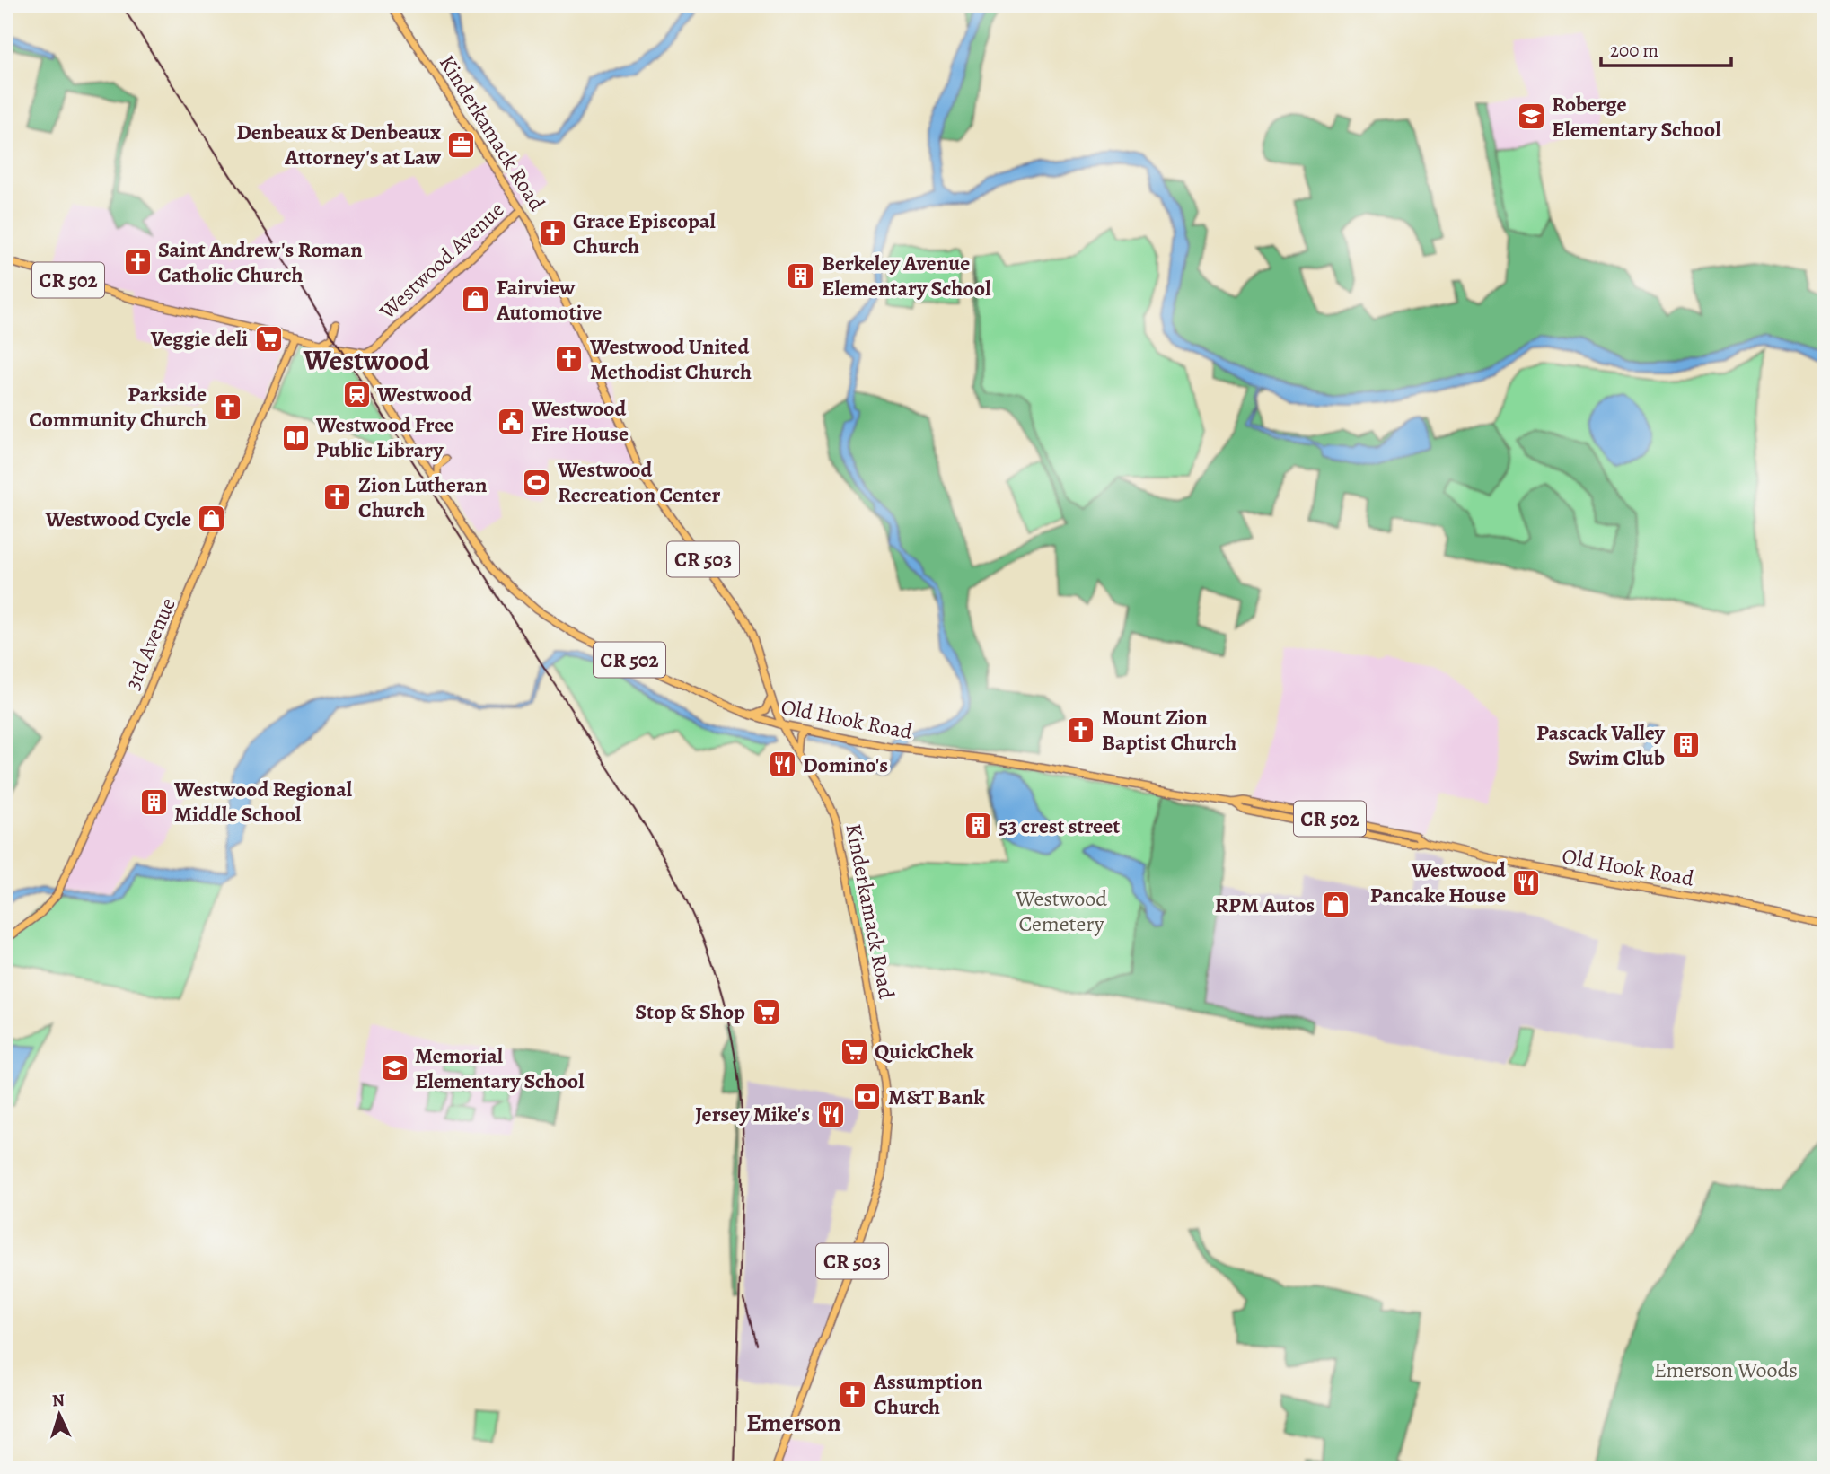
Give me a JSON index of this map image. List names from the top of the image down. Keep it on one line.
{"streets":{"main road":["Kinderkamack Road","Westwood Avenue","CR 502","CR 503","3rd Avenue","Old Hook Road"]},"crossings":[["Kinderkamack Road","Westwood Avenue"],["Kinderkamack Road","Old Hook Road"],["Westwood Avenue","CR 502"],["CR 502","3rd Avenue"],["CR 502","Old Hook Road"]],"districts":["Westwood","Emerson"],"parks":["Westwood Cemetery","Emerson Woods"],"places":{"school or university":["Roberge Elementary School","Memorial Elementary School"],"office":["Denbeaux & Denbeaux Attorney's at Law"],"church":["Grace Episcopal Church","Saint Andrew's Roman Catholic Church","Westwood United Methodist Church","Parkside Community Church","Zion Lutheran Church","Mount Zion Baptist Church","Assumption Church"],"building":["Berkeley Avenue Elementary School","Pascack Valley Swim Club","Westwood Regional Middle School","53 crest street"],"shop":["Fairview Automotive","Westwood Cycle","RPM Autos"],"supermarket":["Veggie deli","Stop & Shop","QuickChek"],"station":["Westwood"],"public building":["Westwood Fire House"],"library":["Westwood Free Public Library"],"sports":["Westwood Recreation Center"],"restaurant":["Domino's","Westwood Pancake House","Jersey Mike's"],"bank":["M&T Bank"]},"scale_bar":"200 m","north":"top"}
